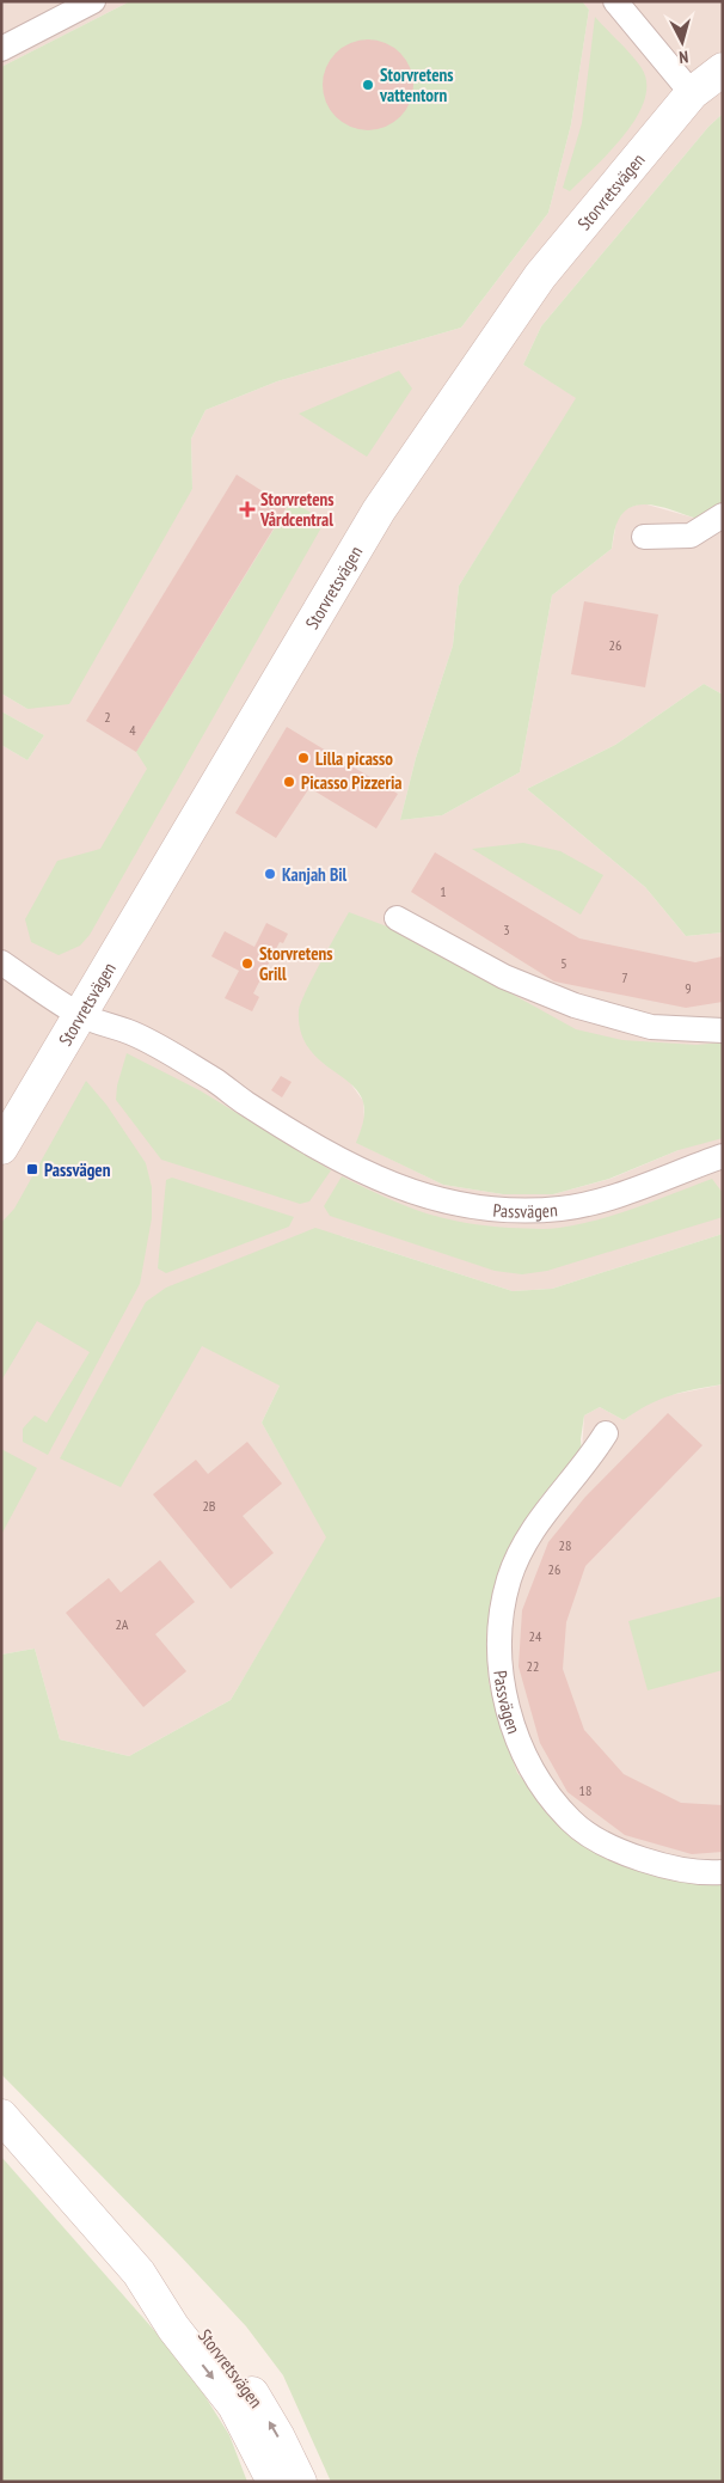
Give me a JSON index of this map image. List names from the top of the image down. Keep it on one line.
{"streets":{"street":["Storvretsvägen","Passvägen"]},"crossings":[["Storvretsvägen","Passvägen"]],"places":{"other":["Storvretens vattentorn","Lilla picasso","Picasso Pizzeria","Kanjah Bil","Storvretens Grill"],"health":["Storvretens Vårdcentral"],"transit":["Passvägen"]},"house_numbers":["26","2","4","1","3","5","7","9","2B","28","26","2A","24","22","18"],"north":"bottom"}
